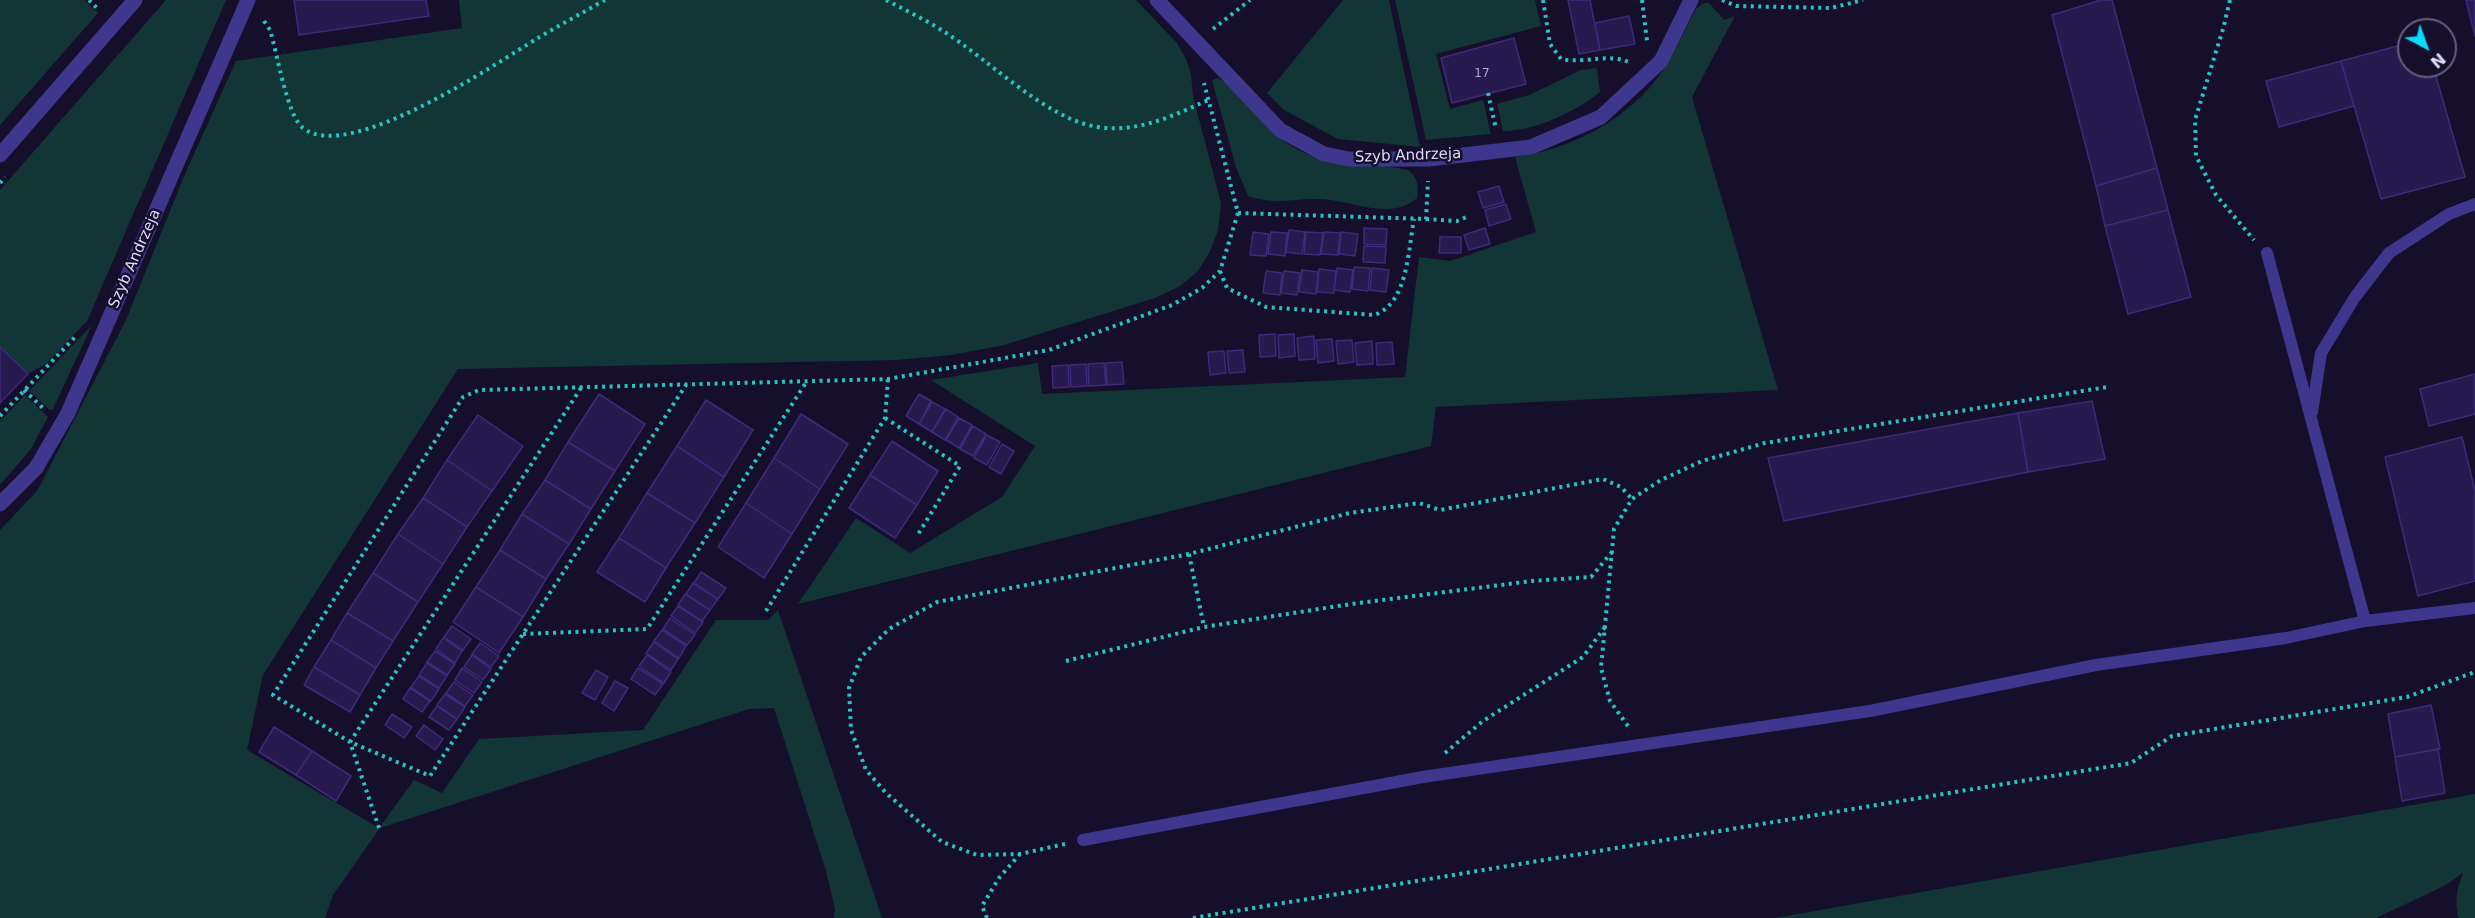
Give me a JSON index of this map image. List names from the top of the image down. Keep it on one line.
{"streets":{"street":["Szyb Andrzeja"]},"house_numbers":["17"],"north":"bottom right"}
